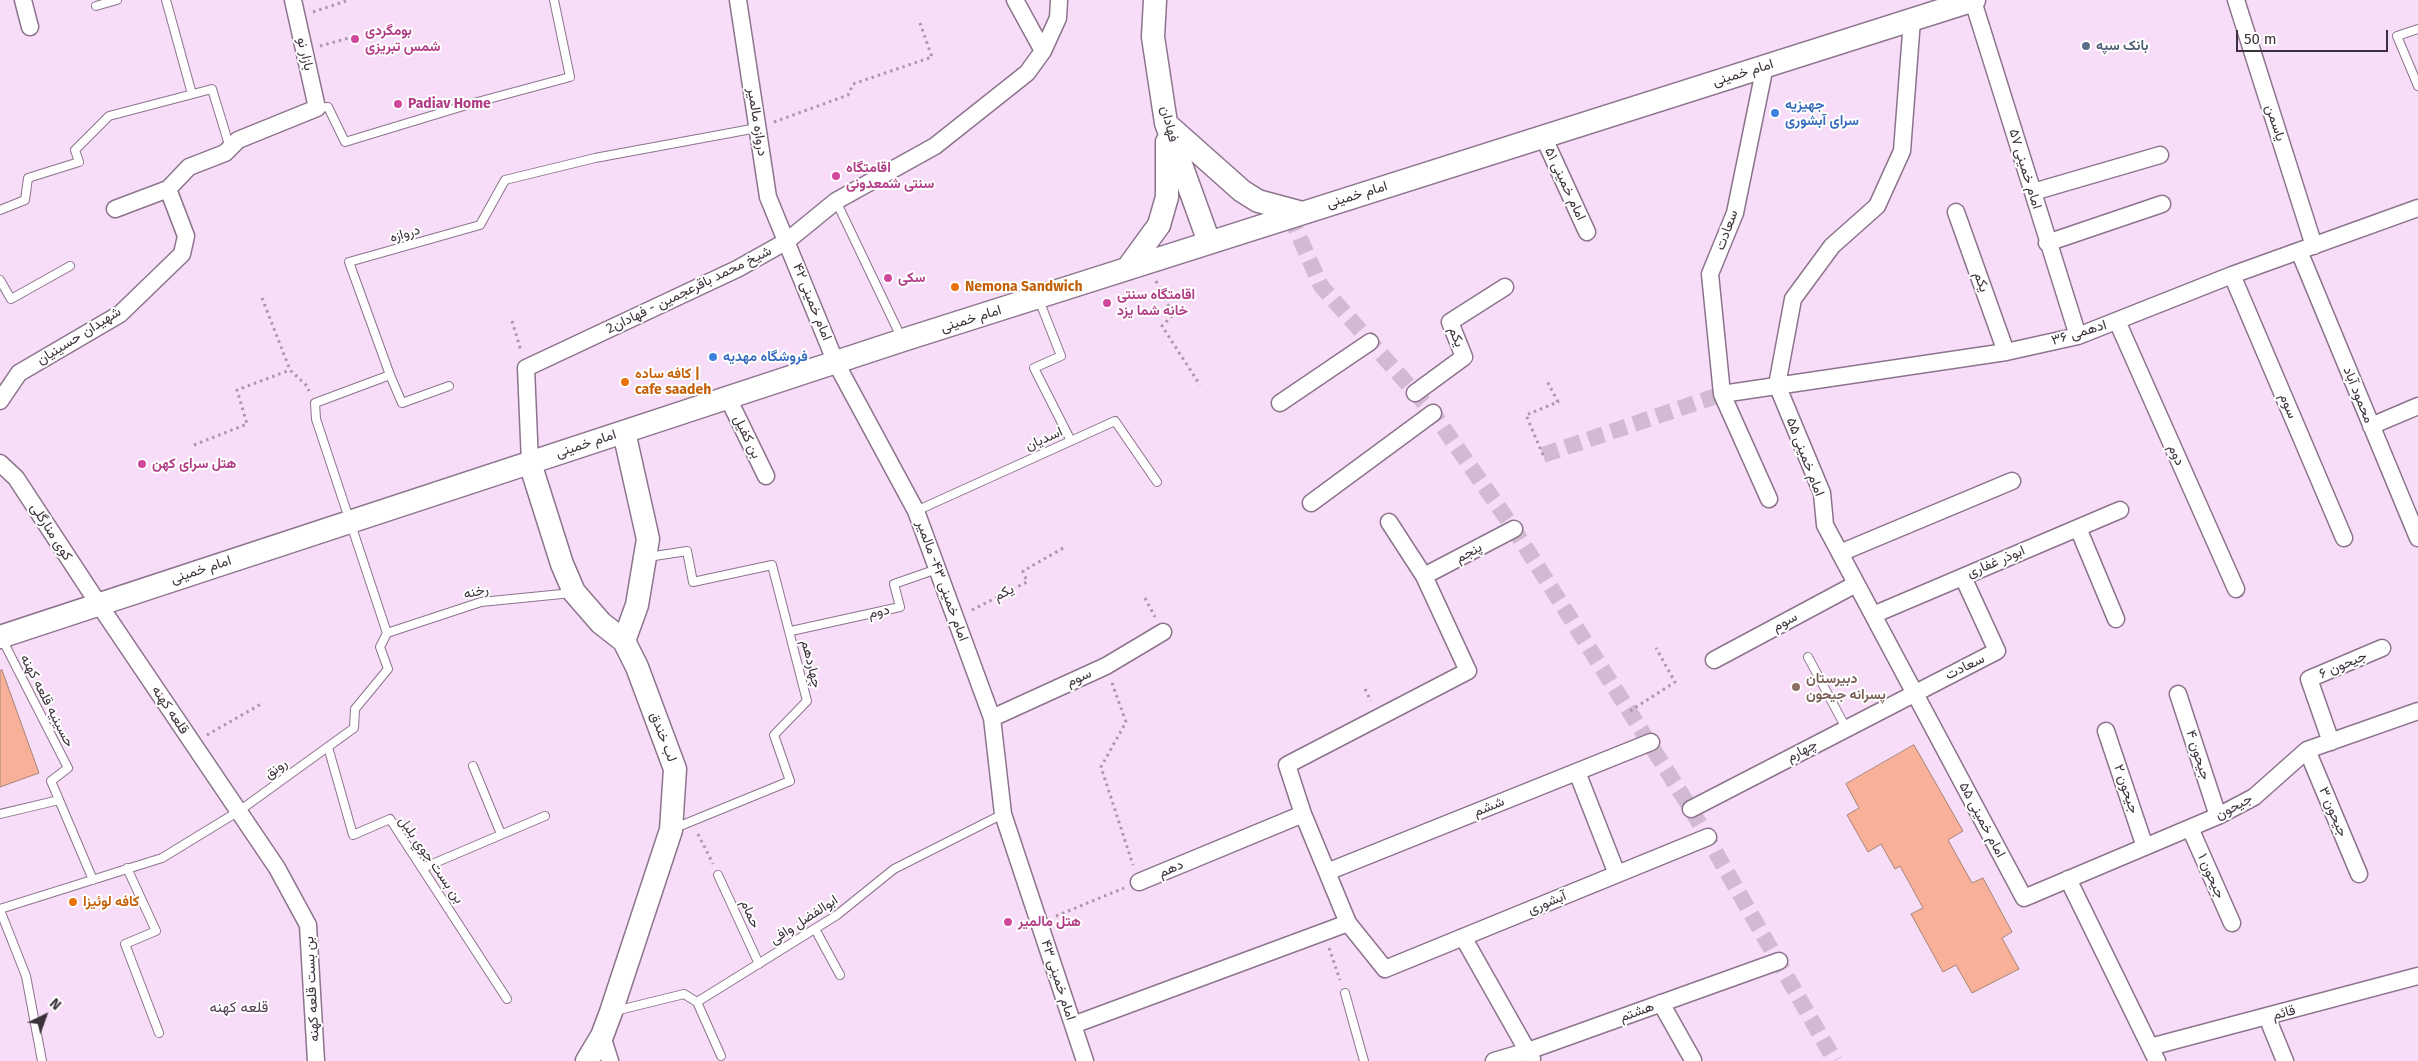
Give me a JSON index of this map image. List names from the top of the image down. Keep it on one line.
{"streets":{"main road":["امام خمینی","فهادان","لب خندق"],"street":["بازار نو","دروازه مالمیر","یاسمن","امام خمینی ۵۷","امام خمینی ۵۱","سعادت","یکم","شیخ محمد باقرعجمین - فهادان2","امام خمینی ۴۲","ادهمی ۳۶","شهیدان حسینیان","محمود آباد","سوم","بن کفیل","دوم","امام خمینی ۵۵","کوی منارگلی","پنجم","ابوذر غفاری","امام خمینی ۴۳- مالمیر","جیحون ۶","قلعه کهنه","چهارم","جیحون ۴","جیحون ۲","ششم","جیحون","جیحون ۳","دهم","جیحون ۱","آبشوری","امام خمینی ۴۳","بن بست قلعه کهنه","هشتم","قائم"],"lane":["دروازه","اسدیان","رخنه","چهاردهم","حسينيه قلعه کهنه","رونق","بن بست جوي بلبل","حمام","ابوالفضل وافی"]},"crossings":[["امام خمینی","فهادان"],["امام خمینی","امام خمینی ۵۷"],["امام خمینی","امام خمینی ۵۱"],["امام خمینی","سعادت"],["امام خمینی","امام خمینی ۴۲"],["امام خمینی","بن کفیل"],["امام خمینی","کوی منارگلی"],["امام خمینی","امام خمینی ۴۳- مالمیر"],["امام خمینی","حسينيه قلعه کهنه"],["امام خمینی","قلعه کهنه"],["امام خمینی","لب خندق"],["دروازه مالمیر","دروازه"],["دروازه مالمیر","شیخ محمد باقرعجمین - فهادان2"],["دروازه مالمیر","امام خمینی ۴۲"],["یاسمن","ادهمی ۳۶"],["یاسمن","محمود آباد"],["امام خمینی ۵۷","ادهمی ۳۶"],["سعادت","ادهمی ۳۶"],["سعادت","امام خمینی ۵۵"],["سعادت","ابوذر غفاری"],["سعادت","چهارم"],["یکم","ادهمی ۳۶"],["یکم","امام خمینی ۴۳- مالمیر"],["شیخ محمد باقرعجمین - فهادان2","امام خمینی ۴۲"],["امام خمینی ۴۲","امام خمینی ۴۳- مالمیر"],["ادهمی ۳۶","محمود آباد"],["ادهمی ۳۶","سوم"],["ادهمی ۳۶","دوم"],["ادهمی ۳۶","امام خمینی ۵۵"],["سوم","امام خمینی ۵۵"],["سوم","امام خمینی ۴۳- مالمیر"],["اسدیان","امام خمینی ۴۳- مالمیر"],["دوم","امام خمینی ۴۳- مالمیر"],["دوم","چهاردهم"],["امام خمینی ۵۵","ابوذر غفاری"],["امام خمینی ۵۵","چهارم"],["امام خمینی ۵۵","جیحون"],["کوی منارگلی","قلعه کهنه"],["امام خمینی ۴۳- مالمیر","ابوالفضل وافی"],["امام خمینی ۴۳- مالمیر","امام خمینی ۴۳"],["رخنه","لب خندق"],["رخنه","رونق"],["چهاردهم","لب خندق"],["جیحون ۶","جیحون"],["حسينيه قلعه کهنه","رونق"],["قلعه کهنه","رونق"],["قلعه کهنه","بن بست قلعه کهنه"],["جیحون ۴","جیحون"],["رونق","بن بست جوي بلبل"],["رونق","بن بست قلعه کهنه"],["جیحون ۲","جیحون"],["جیحون","جیحون ۳"],["جیحون","جیحون ۱"],["حمام","ابوالفضل وافی"],["ابوالفضل وافی","امام خمینی ۴۳"]],"districts":["قلعه کهنه"],"places":["بومگردی شمس تبریزی","بانک سپه","Padiav Home","جهیزیه سرای آبشوری","اقامتگاه سنتی شمعدونی","سکی","Nemona Sandwich","اقامتگاه سنتی خانه شما یزد","فروشگاه مهدیه","کافه ساده | cafe saadeh","هتل سرای کهن","دبیرستان پسرانه جیحون","کافه لوئیزا","هتل مالمير"],"scale_bar":"50 m","north":"top right"}
